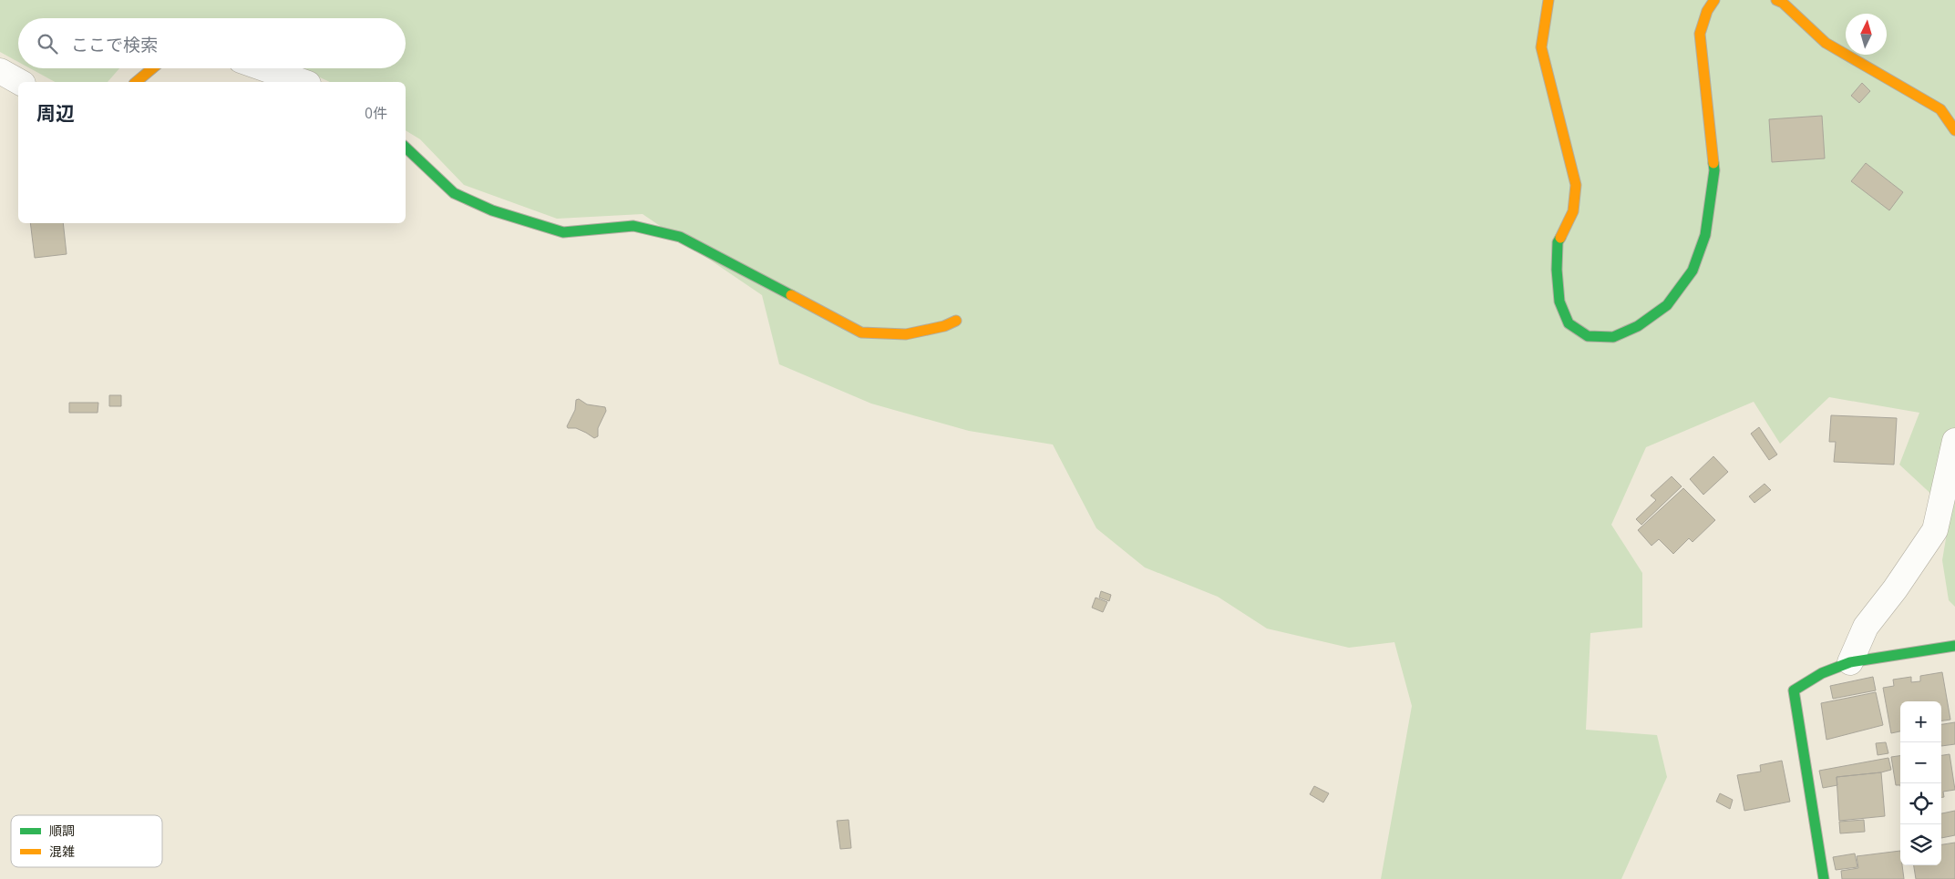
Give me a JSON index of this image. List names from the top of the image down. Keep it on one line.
{"legend":["順調","混雑"],"north":"top","page":{"search":"ここで検索","heading":["周辺","0件"],"map_buttons":["+","−"]}}
